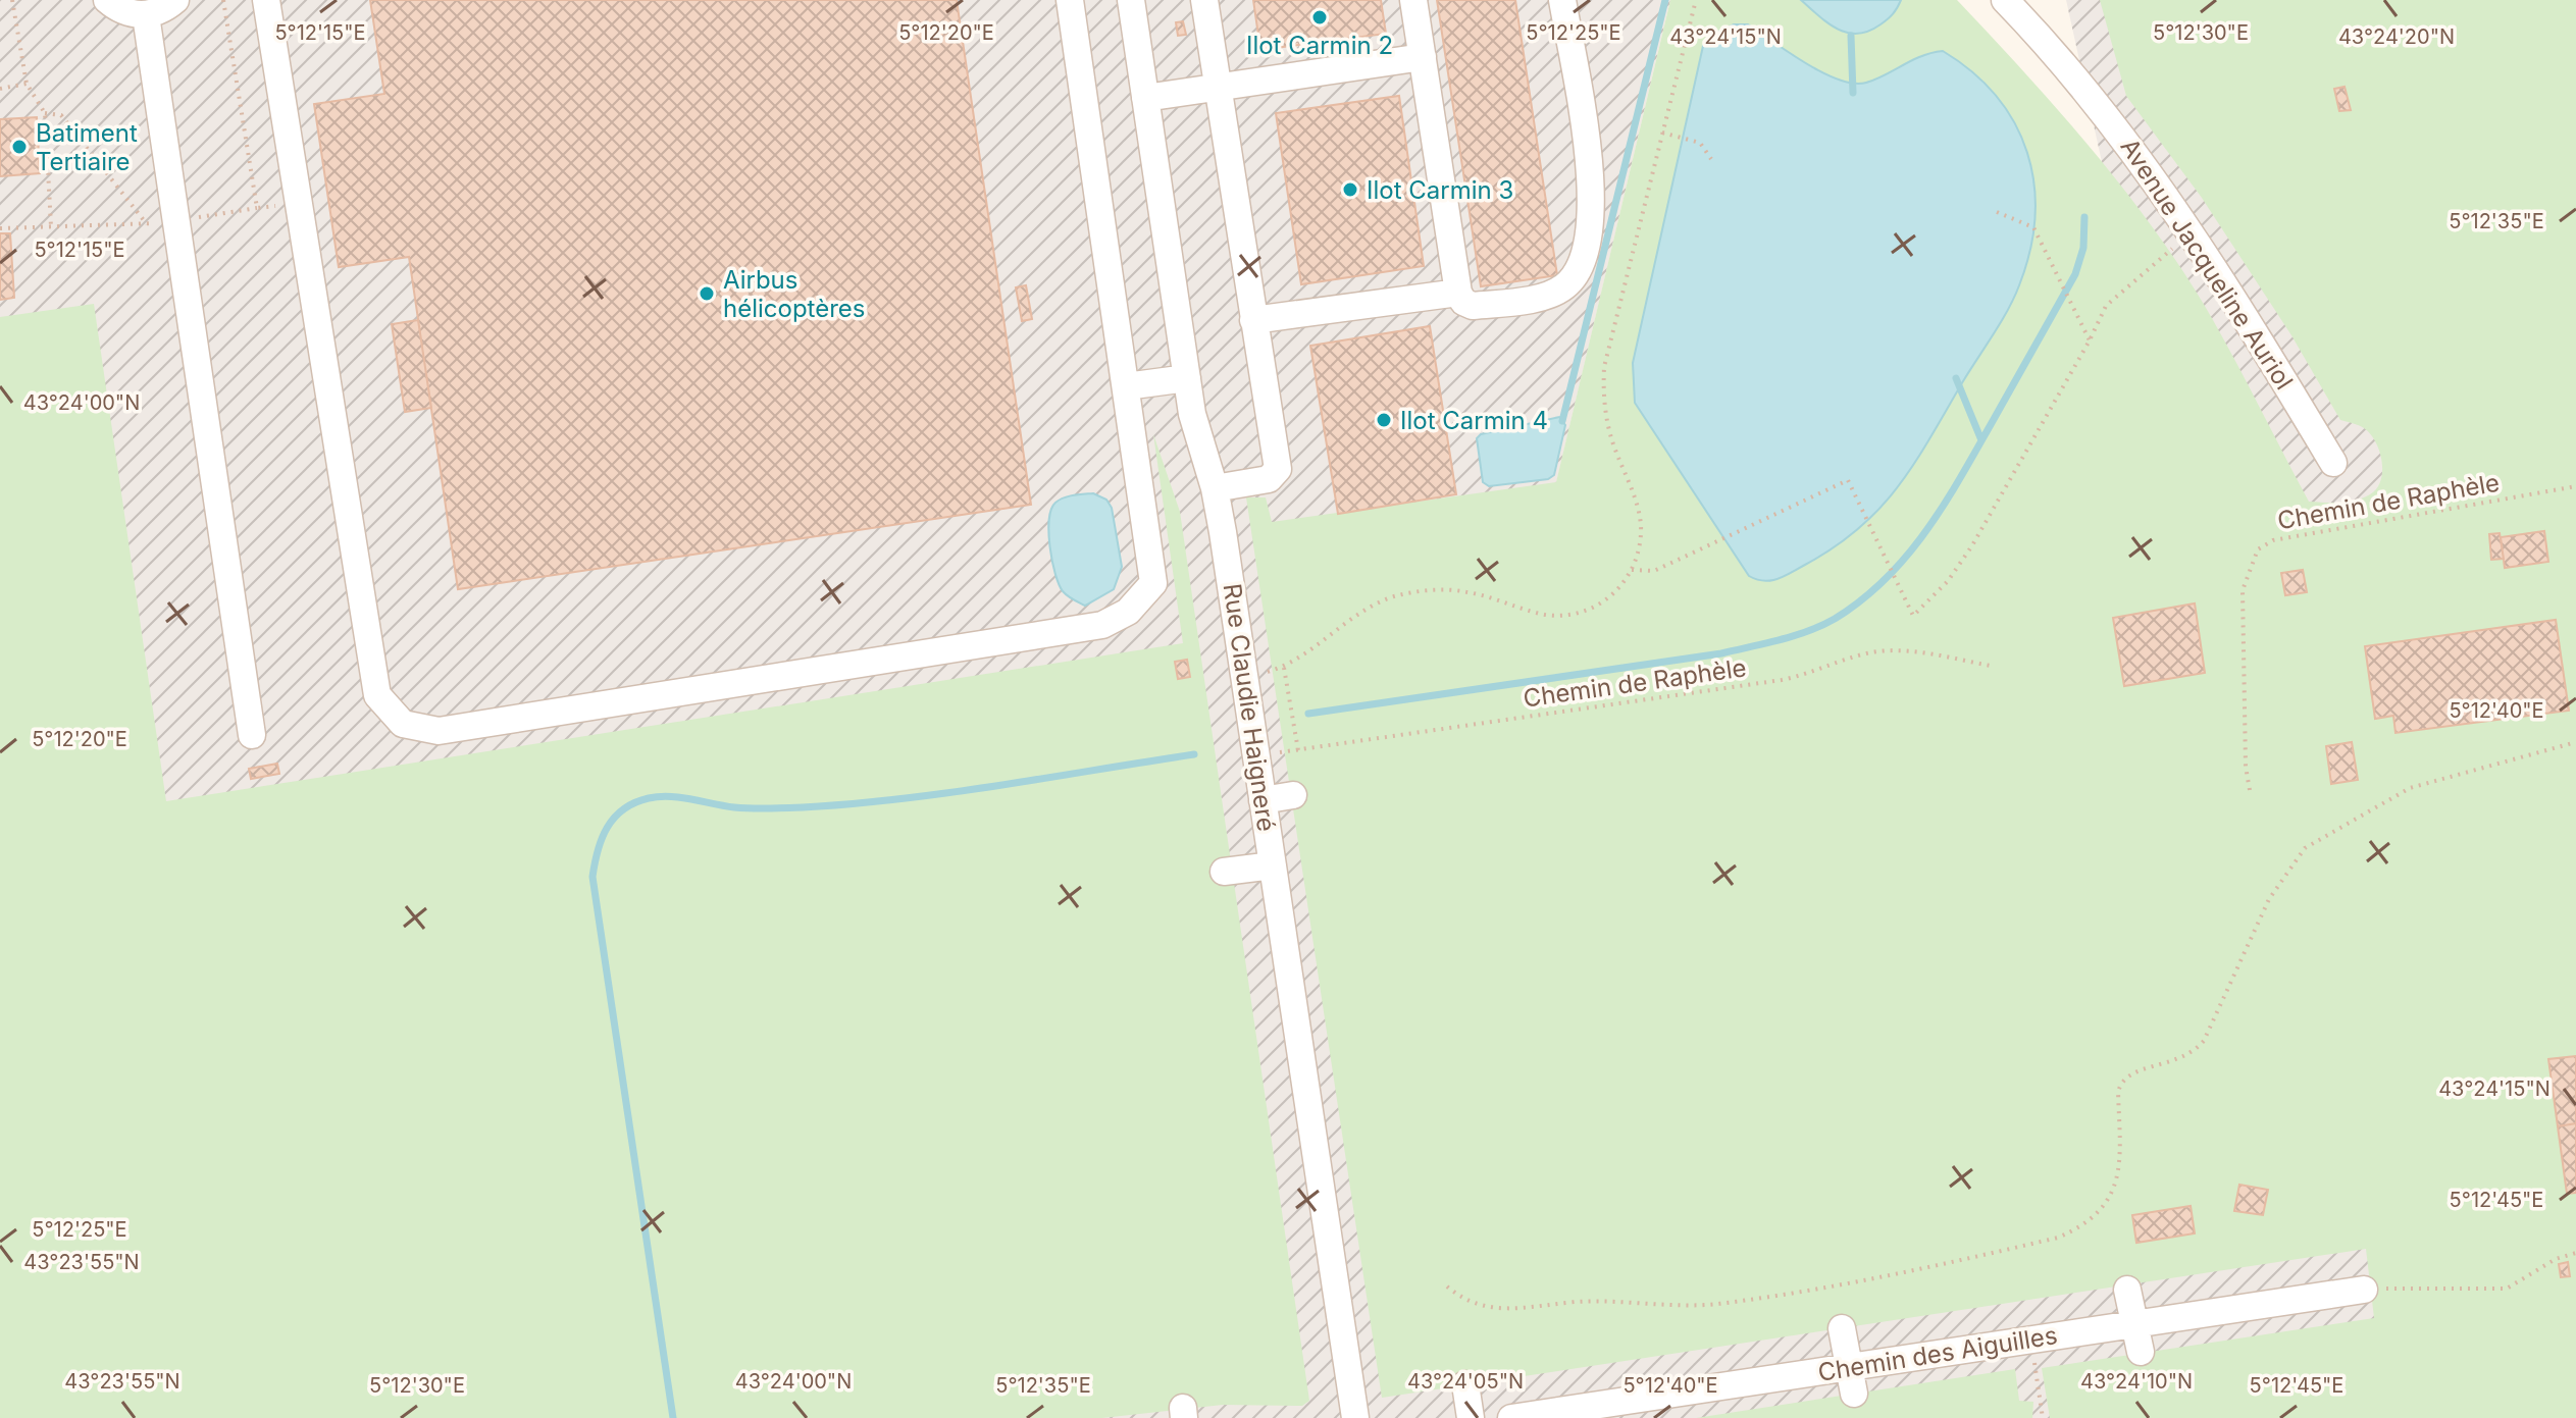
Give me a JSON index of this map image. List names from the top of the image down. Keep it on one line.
{"streets":{"street":["Avenue Jacqueline Auriol","Rue Claudie Haigneré","Chemin des Aiguilles"],"path":["Chemin de Raphèle"]},"places":["Ilot Carmin 2","Batiment Tertiaire","Ilot Carmin 3","Airbus hélicoptères","Ilot Carmin 4"],"coordinates":["5°12'15\"E","5°12'20\"E","5°12'25\"E","5°12'30\"E","43°24'15\"N","43°24'20\"N","5°12'35\"E","43°24'00\"N","5°12'40\"E","5°12'45\"E","43°23'55\"N","43°24'05\"N","43°24'10\"N"]}
